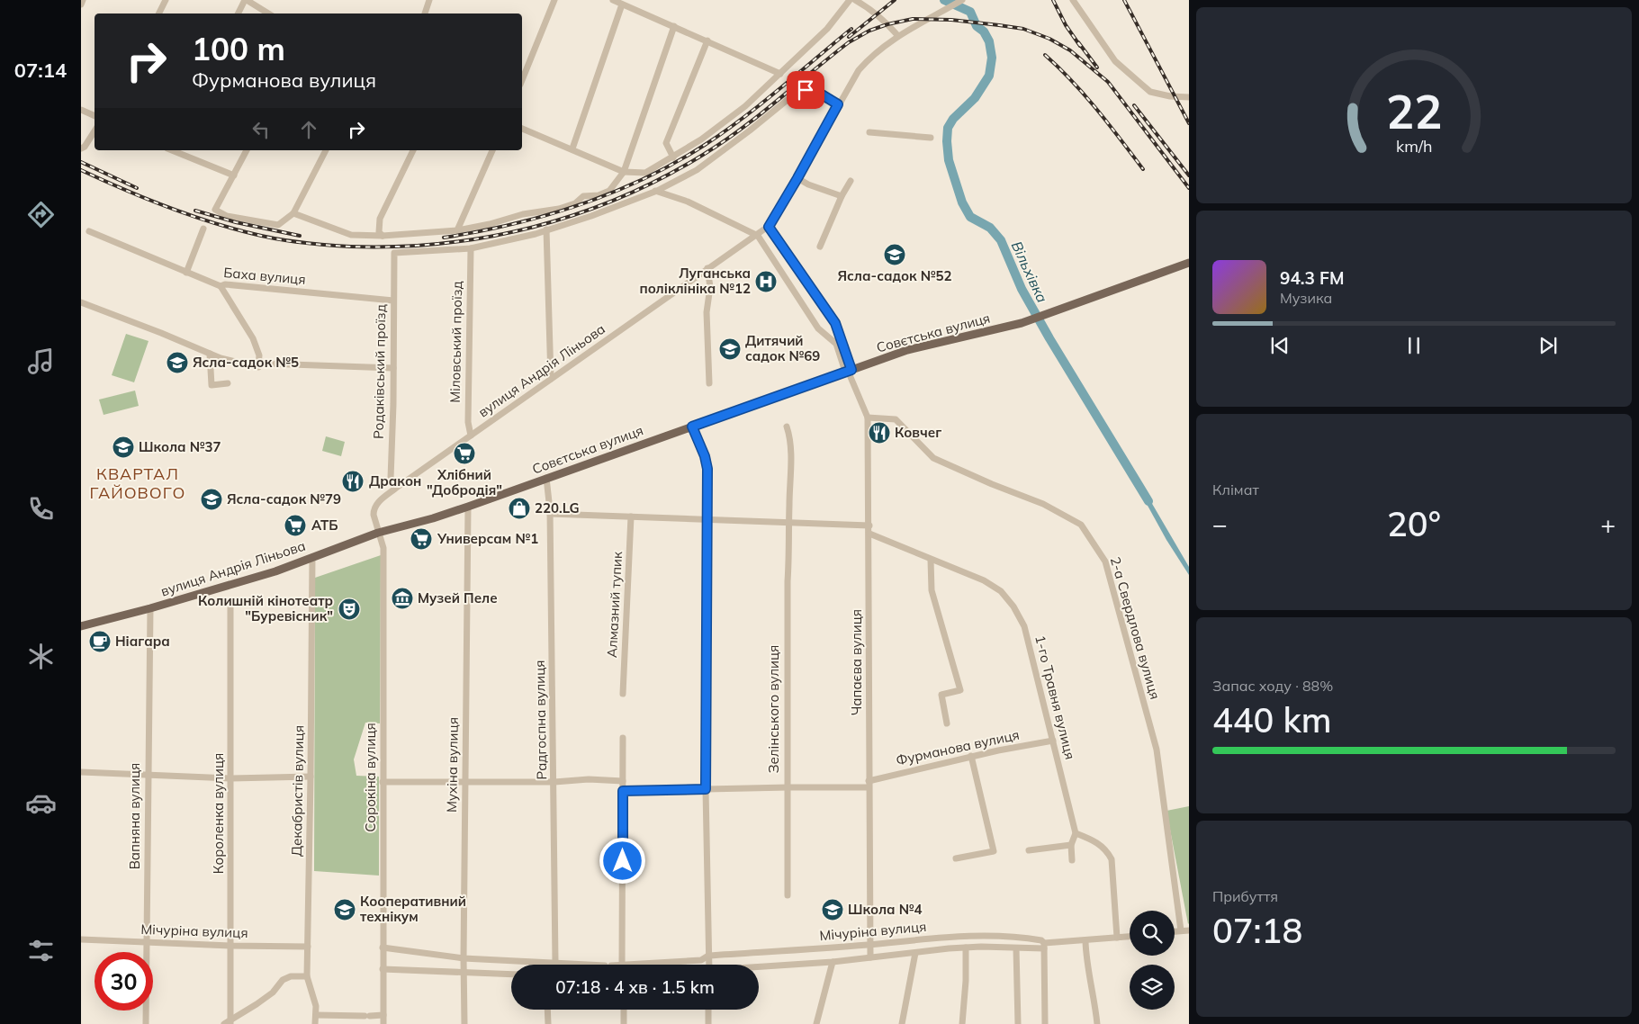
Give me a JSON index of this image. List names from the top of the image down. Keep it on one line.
{"streets":{"main road":["Совєтська вулиця","вулиця Андрія Ліньова"],"street":["Баха вулиця","Міловський проїзд","Родаківський проїзд","Алмазний тупик","2-а Свердлова вулиця","Чапаєва вулиця","1-го Травня вулиця","Зелінського вулиця","Радгоспна вулиця","Фурманова вулиця","Мухіна вулиця","Сорокіна вулиця","Декабристів вулиця","Короленка вулиця","Вапняна вулиця","Мічуріна вулиця"]},"crossings":[["Баха вулиця","Родаківський проїзд"],["Совєтська вулиця","вулиця Андрія Ліньова"],["Совєтська вулиця","Чапаєва вулиця"],["Совєтська вулиця","Радгоспна вулиця"],["Совєтська вулиця","Мухіна вулиця"],["Совєтська вулиця","Сорокіна вулиця"],["Міловський проїзд","вулиця Андрія Ліньова"],["Міловський проїзд","Родаківський проїзд"],["вулиця Андрія Ліньова","Родаківський проїзд"],["вулиця Андрія Ліньова","Чапаєва вулиця"],["вулиця Андрія Ліньова","Сорокіна вулиця"],["вулиця Андрія Ліньова","Декабристів вулиця"],["вулиця Андрія Ліньова","Вапняна вулиця"],["2-а Свердлова вулиця","Чапаєва вулиця"],["Чапаєва вулиця","1-го Травня вулиця"],["Чапаєва вулиця","Фурманова вулиця"],["Чапаєва вулиця","Мічуріна вулиця"],["1-го Травня вулиця","Фурманова вулиця"],["Зелінського вулиця","Фурманова вулиця"],["Радгоспна вулиця","Мічуріна вулиця"],["Мухіна вулиця","Мічуріна вулиця"],["Сорокіна вулиця","Мічуріна вулиця"],["Декабристів вулиця","Мічуріна вулиця"],["Короленка вулиця","Мічуріна вулиця"],["Вапняна вулиця","Мічуріна вулиця"]],"districts":["КВАРТАЛ ГАЙОВОГО"],"water":["Вільхівка"],"places":{"school or university":["Ясла-садок №52","Дитячий садок №69","Ясла-садок №5","Школа №37","Ясла-садок №79","Кооперативний технікум","Школа №4"],"hospital":["Луганська поліклініка №12"],"restaurant":["Ковчег","Дракон"],"supermarket":["Хлібний \"Добродія\"","АТБ","Универсам №1"],"shop":["220.LG"],"museum":["Музей Пеле"],"theatre":["Колишній кінотеатр \"Буревісник\""],"cafe":["Ніагара"]},"page":{"tabs":"07:14","turn":["100 m","Фурманова вулиця"],"song":["94.3 FM","Музика"],"tile":["Клімат",["Запас ходу · 88%","440 km"],["Прибуття","07:18"]],"heat":["−","20°","+"],"limit":"30","trip":"07:18 · 4 хв · 1.5 km","gauge":["22","km/h"]}}
